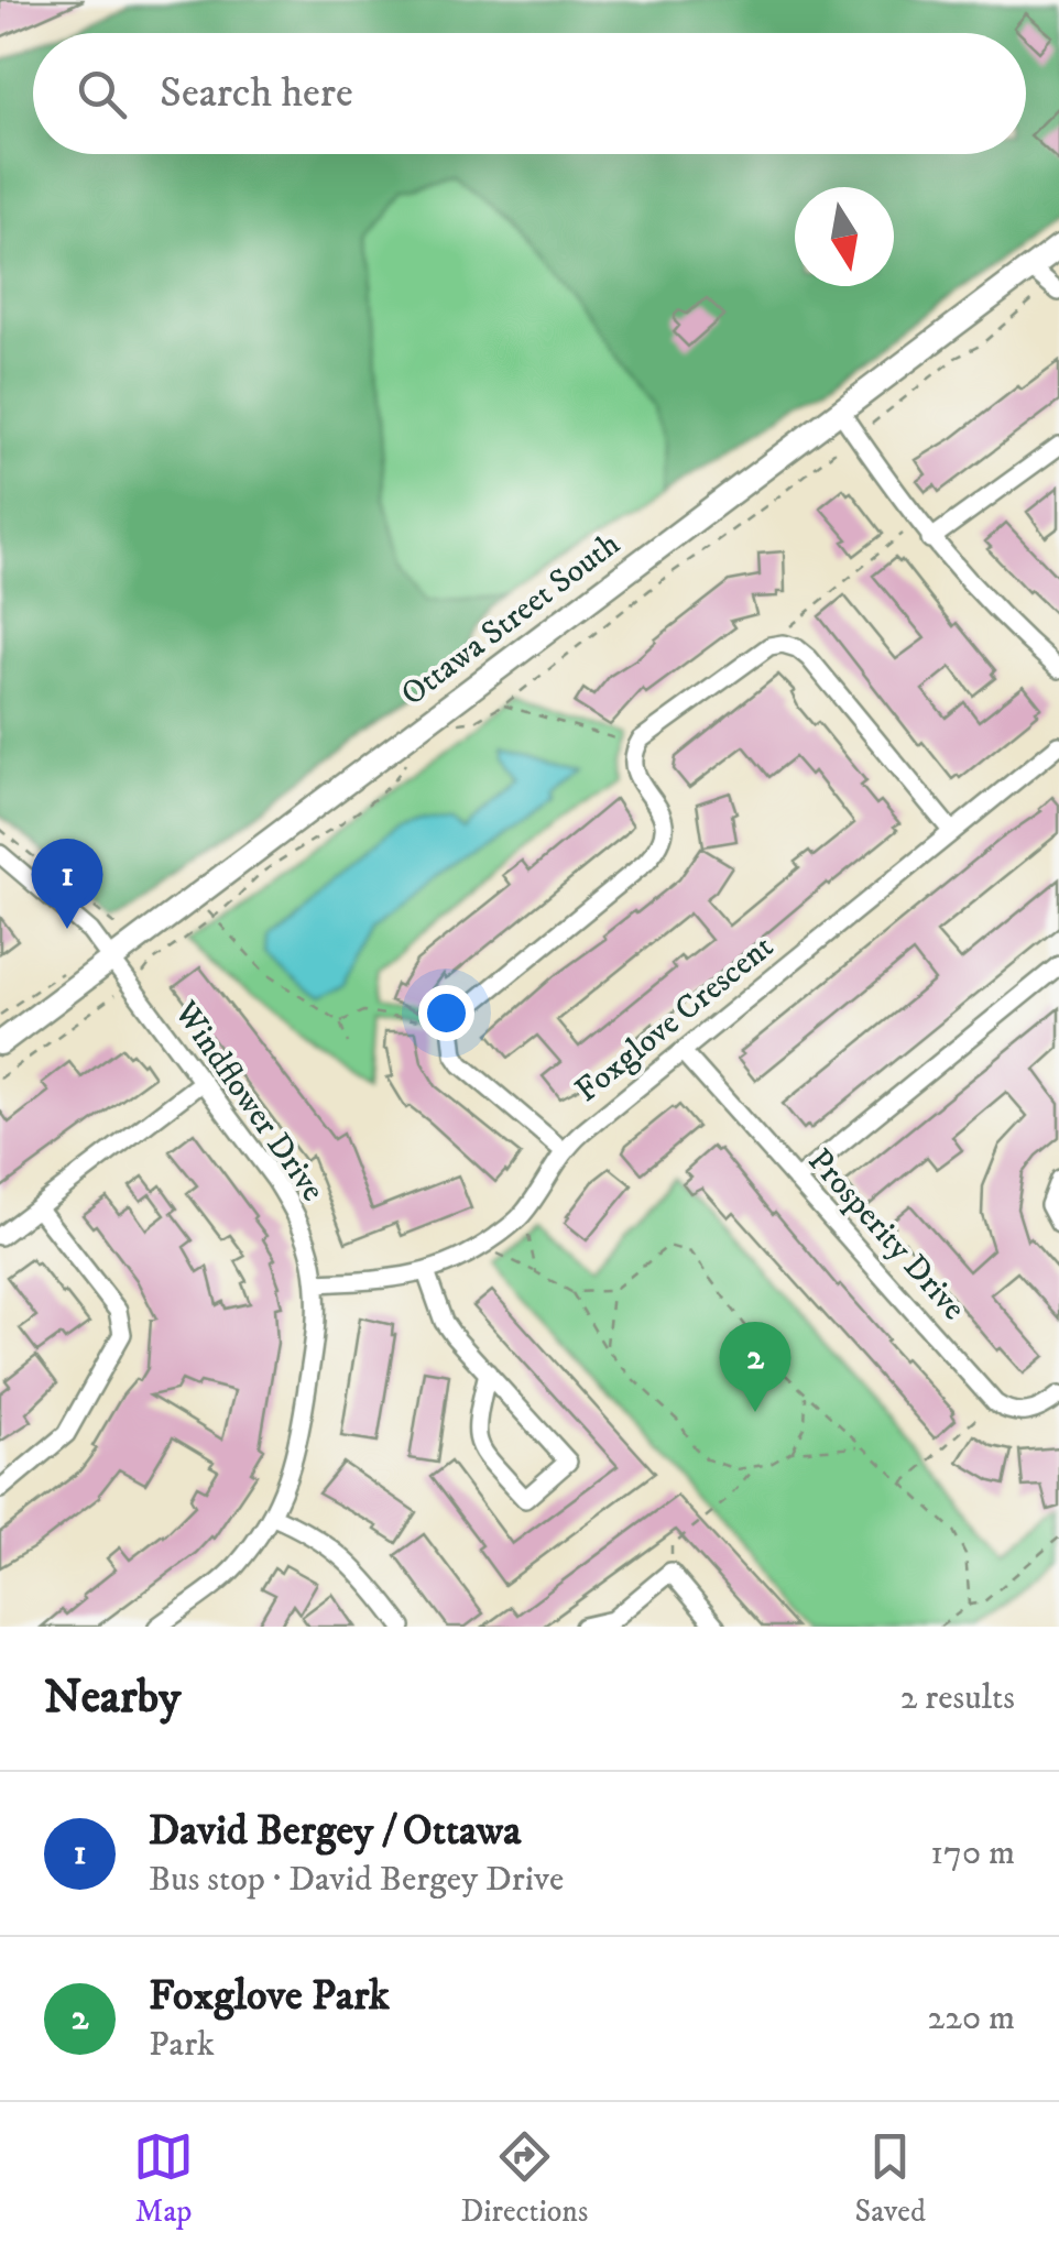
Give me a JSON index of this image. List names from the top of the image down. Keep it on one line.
{"streets":{"main road":["Ottawa Street South"],"street":["Foxglove Crescent","Windflower Drive","Prosperity Drive"]},"crossings":[["Ottawa Street South","Windflower Drive"],["Foxglove Crescent","Windflower Drive"],["Foxglove Crescent","Prosperity Drive"]],"north":"bottom","page":{"search":"Search here","pins":["1","2"],"heading":["Nearby","2 results"],"list":[{"mark":"1","name":"David Bergey / Ottawa","note":"Bus stop · David Bergey Drive","value":"170 m"},{"mark":"2","name":"Foxglove Park","note":"Park","value":"220 m"}],"nav":["Map","Directions","Saved"]}}
